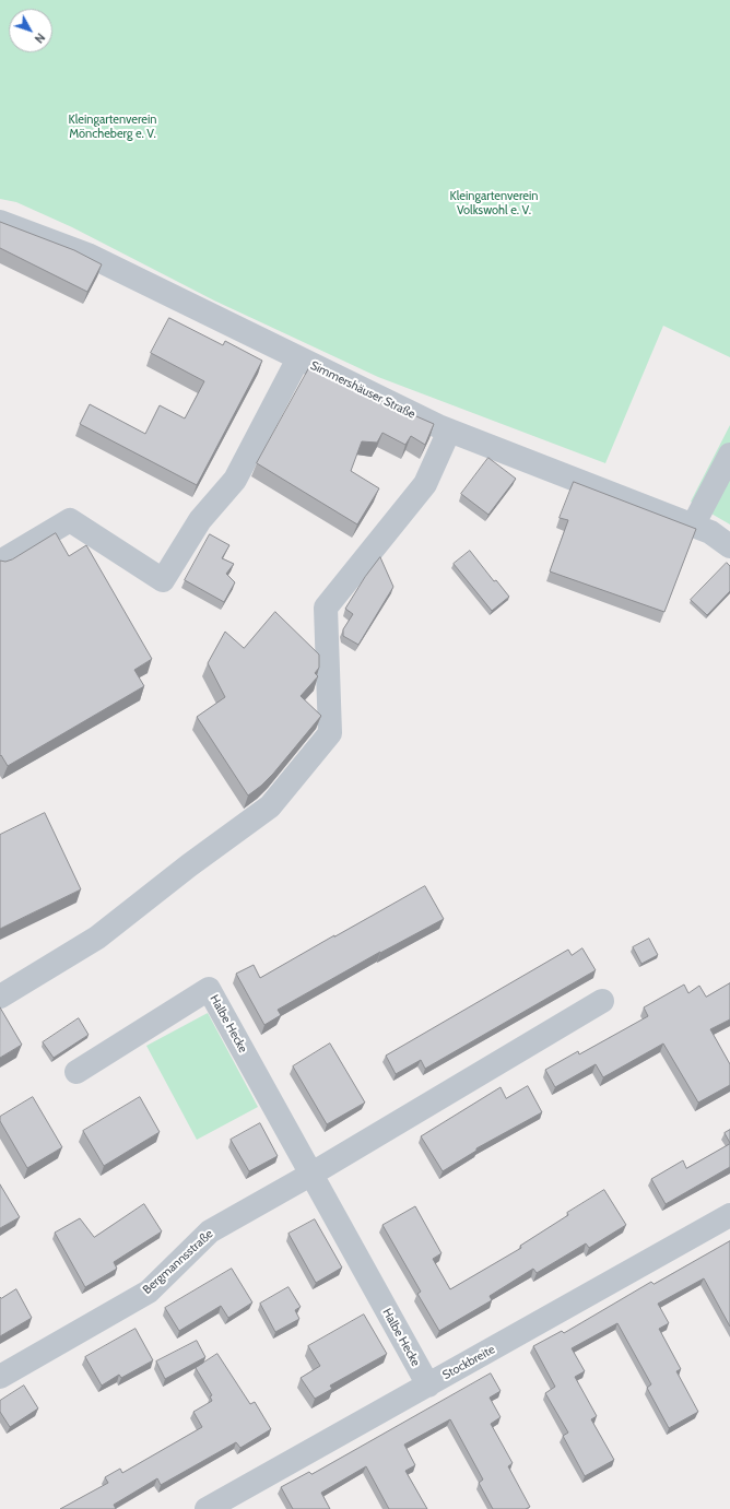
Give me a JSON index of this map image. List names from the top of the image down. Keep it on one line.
{"streets":{"street":["Simmershäuser Straße","Halbe Hecke","Bergmannsstraße","Stockbreite"]},"crossings":[["Halbe Hecke","Bergmannsstraße"],["Halbe Hecke","Stockbreite"]],"parks":["Kleingartenverein Möncheberg e. V.","Kleingartenverein Volkswohl e. V."],"north":"bottom right"}
